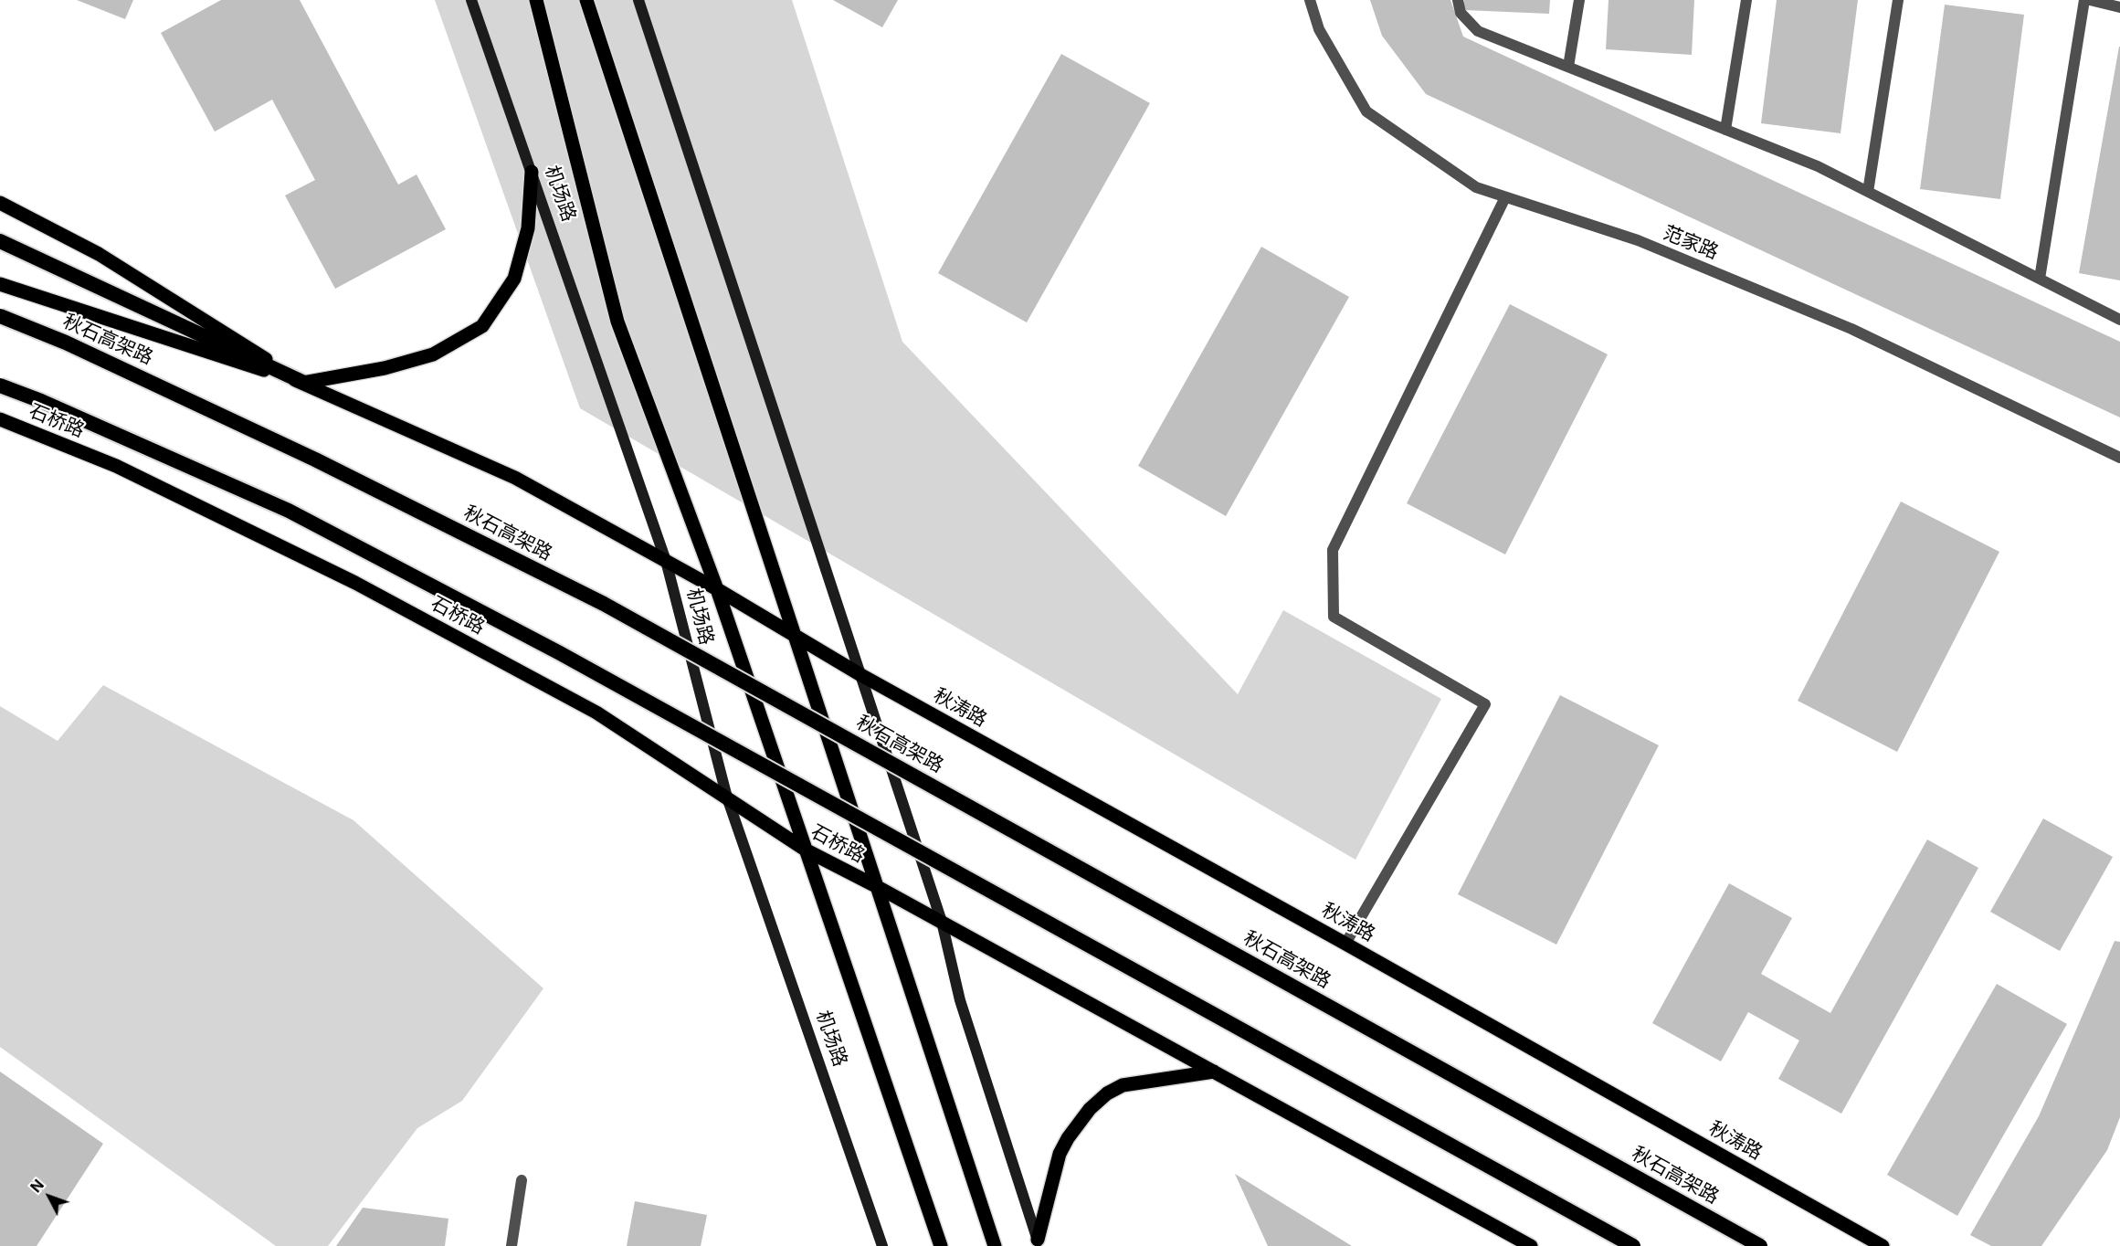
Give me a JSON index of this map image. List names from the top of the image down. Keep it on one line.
{"streets":{"highway":["秋石高架路"],"main road":["机场路","石桥路","秋涛路"],"street":["范家路"]},"crossings":[["机场路","石桥路"]],"north":"top left"}
